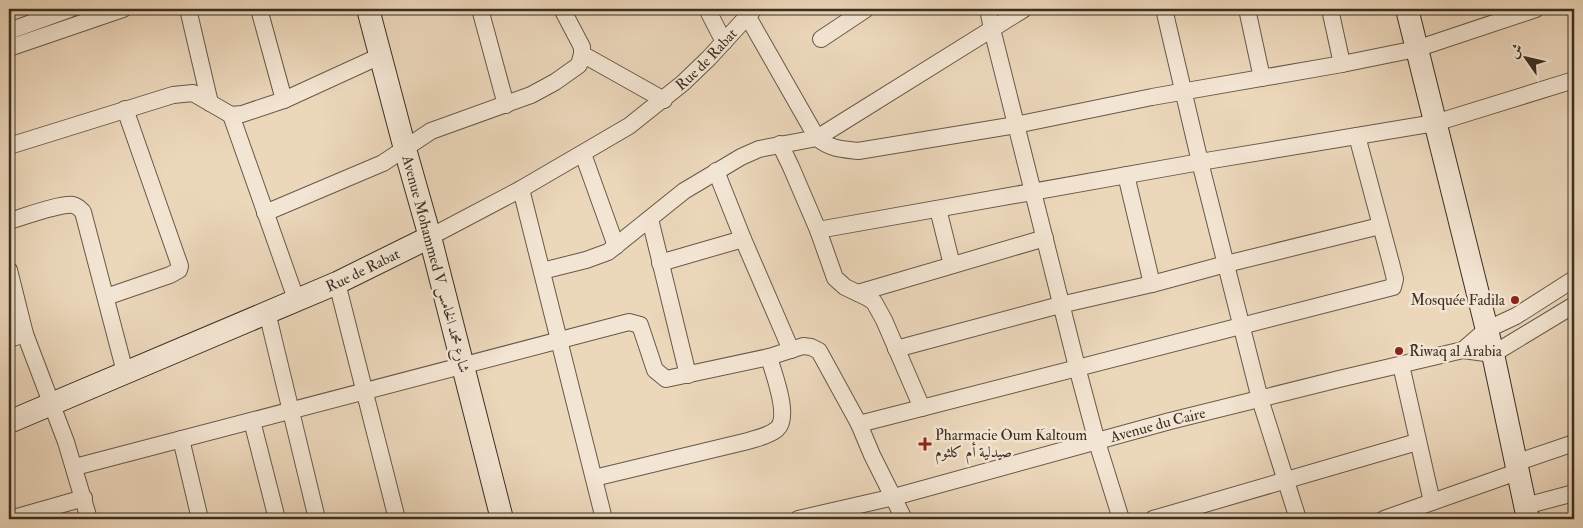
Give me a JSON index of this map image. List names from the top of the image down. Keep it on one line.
{"streets":{"street":["Rue de Rabat","Avenue Mohammed V شارع محمد الخامس","Avenue du Caire"]},"crossings":[["Rue de Rabat","Avenue Mohammed V شارع محمد الخامس"]],"places":{"other":["Mosquée Fadila","Riwaq al Arabia"],"health":["Pharmacie Oum Kaltoum صيدلية أم كلثوم"]},"north":"top left"}
